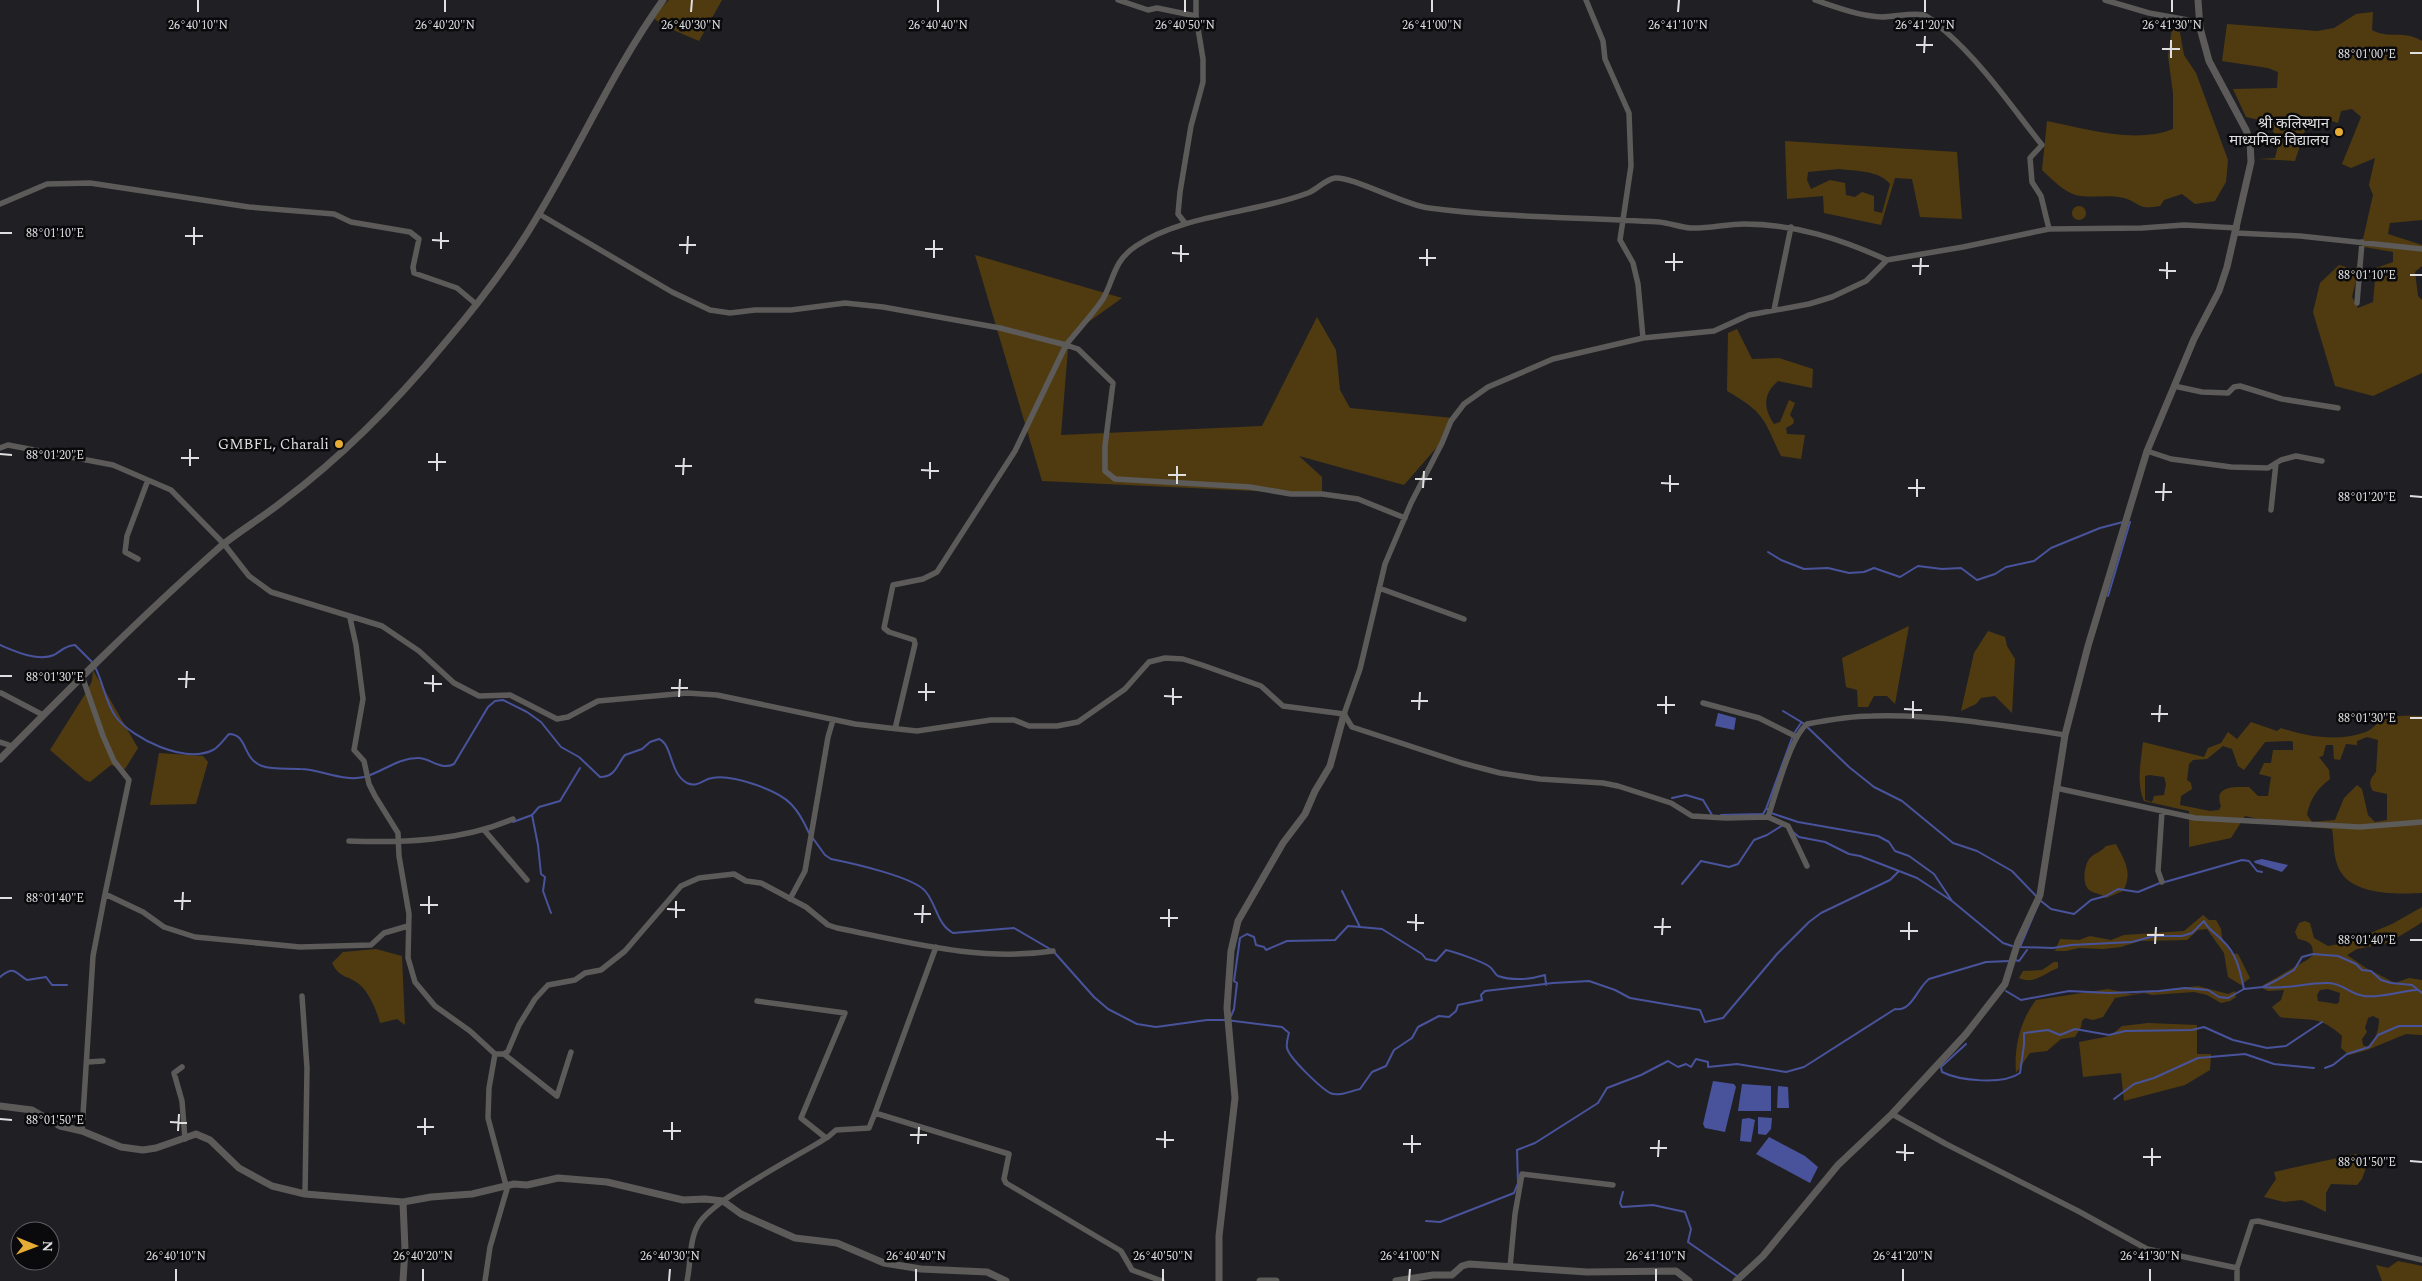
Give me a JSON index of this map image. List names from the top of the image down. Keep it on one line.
{"places":["श्री कलिस्थान माध्यमिक विद्यालय","GMBFL, Charali"],"north":"right","coordinates":["26°40'10\"N","26°40'20\"N","26°40'30\"N","26°40'40\"N","26°40'50\"N","26°41'00\"N","26°41'10\"N","26°41'20\"N","26°41'30\"N","88°01'00\"E","88°01'10\"E","88°01'20\"E","88°01'30\"E","88°01'40\"E","88°01'50\"E"]}
